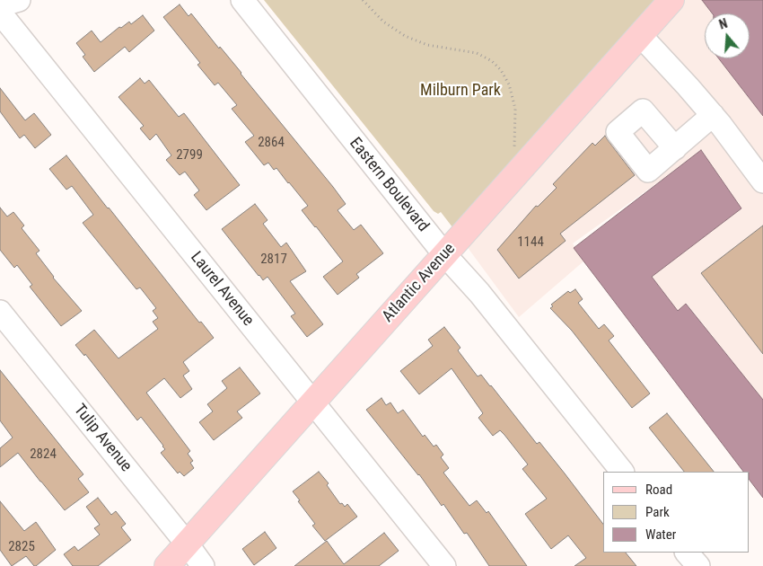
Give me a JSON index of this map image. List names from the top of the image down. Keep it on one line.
{"streets":{"main road":["Atlantic Avenue"],"street":["Eastern Boulevard","Laurel Avenue","Tulip Avenue"]},"crossings":[["Eastern Boulevard","Atlantic Avenue"],["Atlantic Avenue","Laurel Avenue"],["Atlantic Avenue","Tulip Avenue"]],"parks":["Milburn Park"],"house_numbers":["2864","2799","1144","2817","2824","2825"],"legend":["Road","Park","Water"],"north":"top"}
